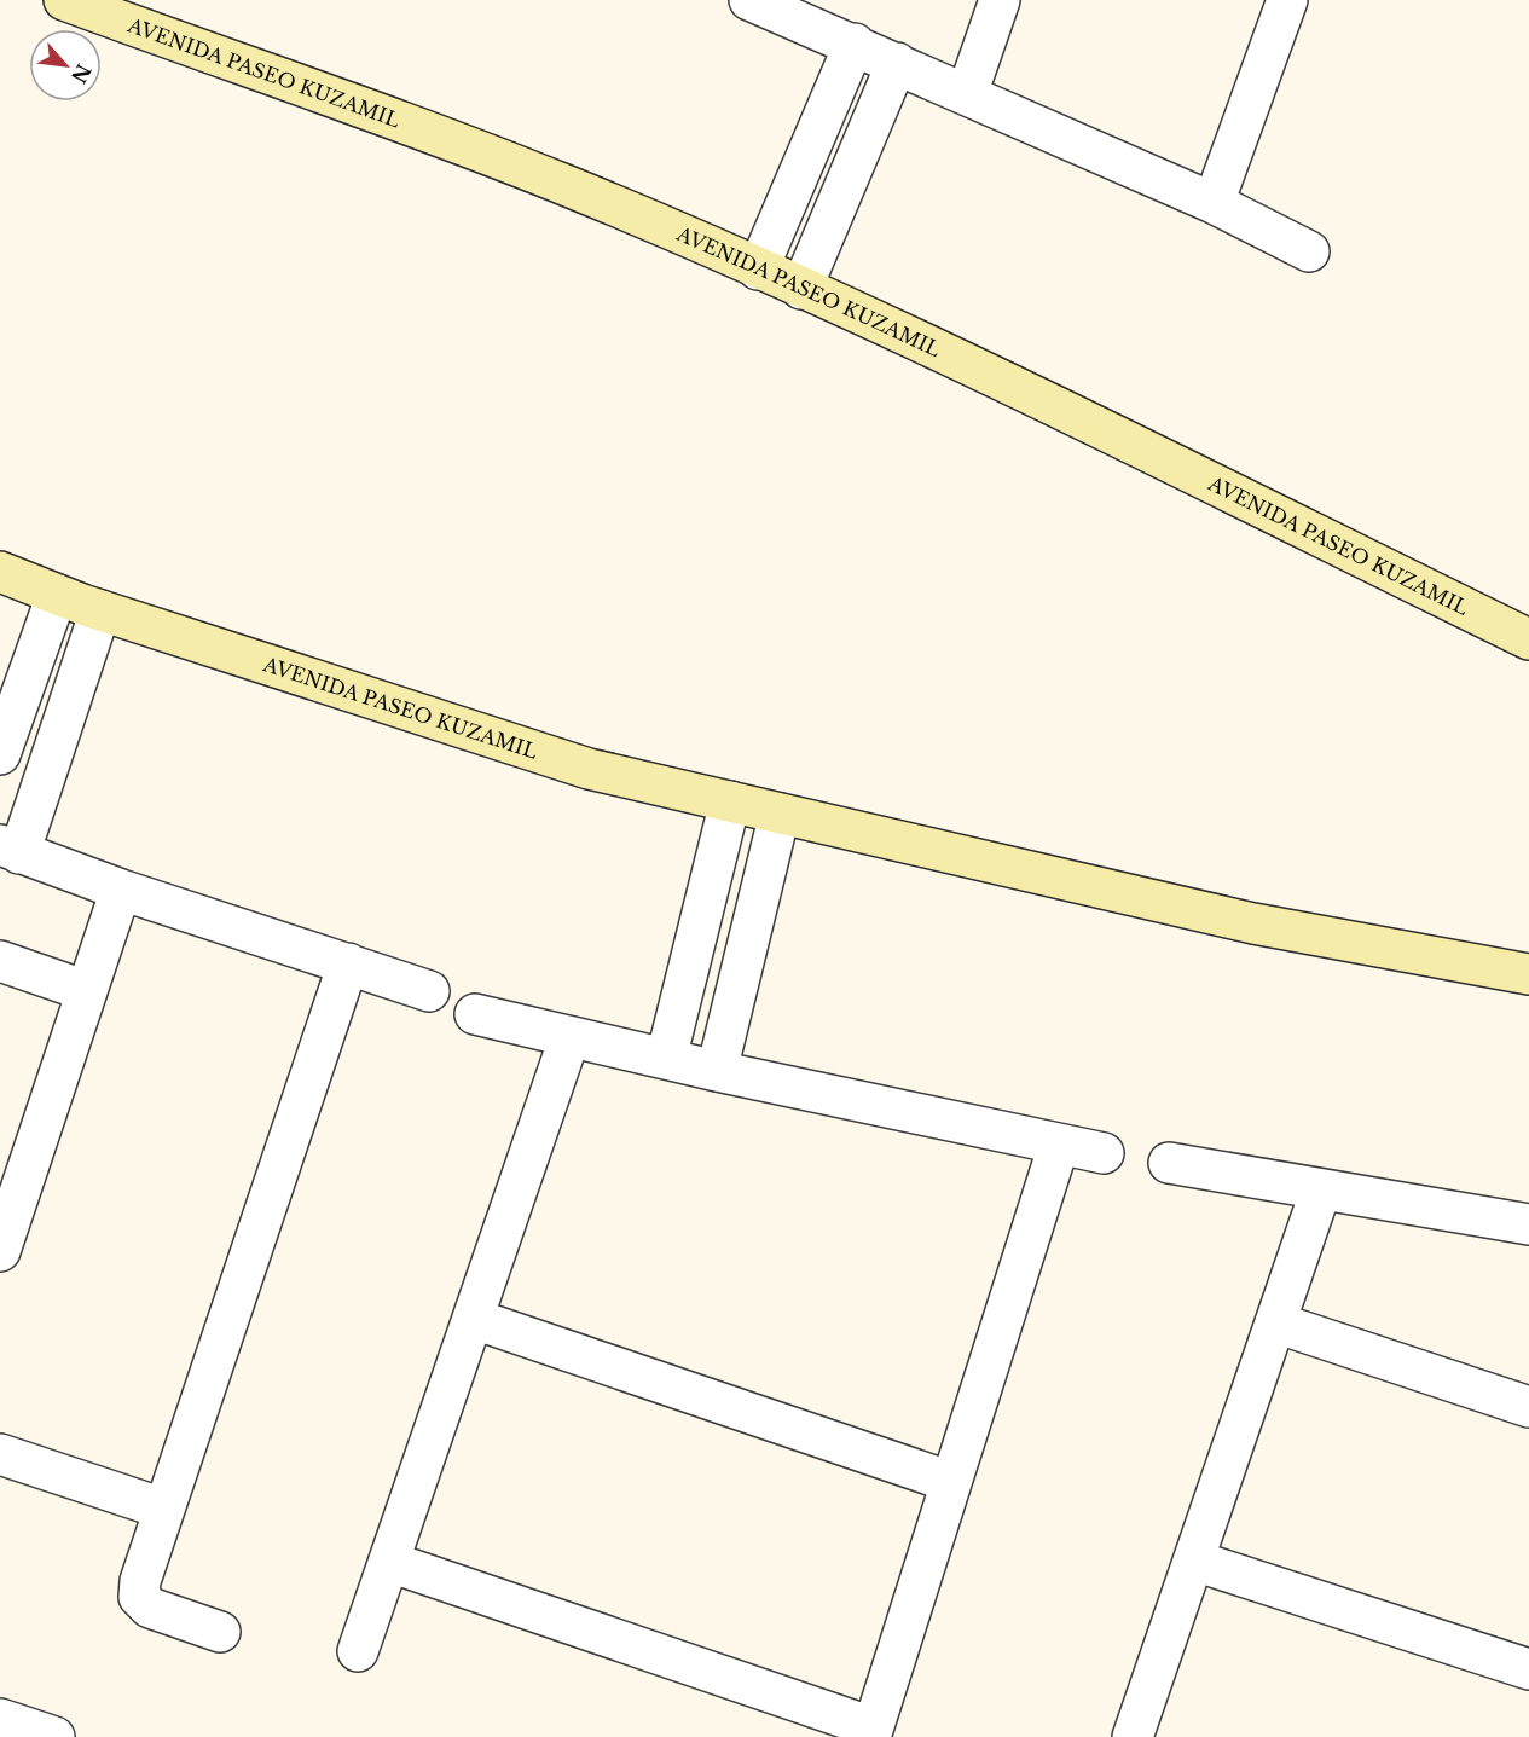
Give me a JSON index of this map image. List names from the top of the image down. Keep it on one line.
{"streets":{"main road":["AVENIDA PASEO KUZAMIL"]},"north":"bottom right"}
